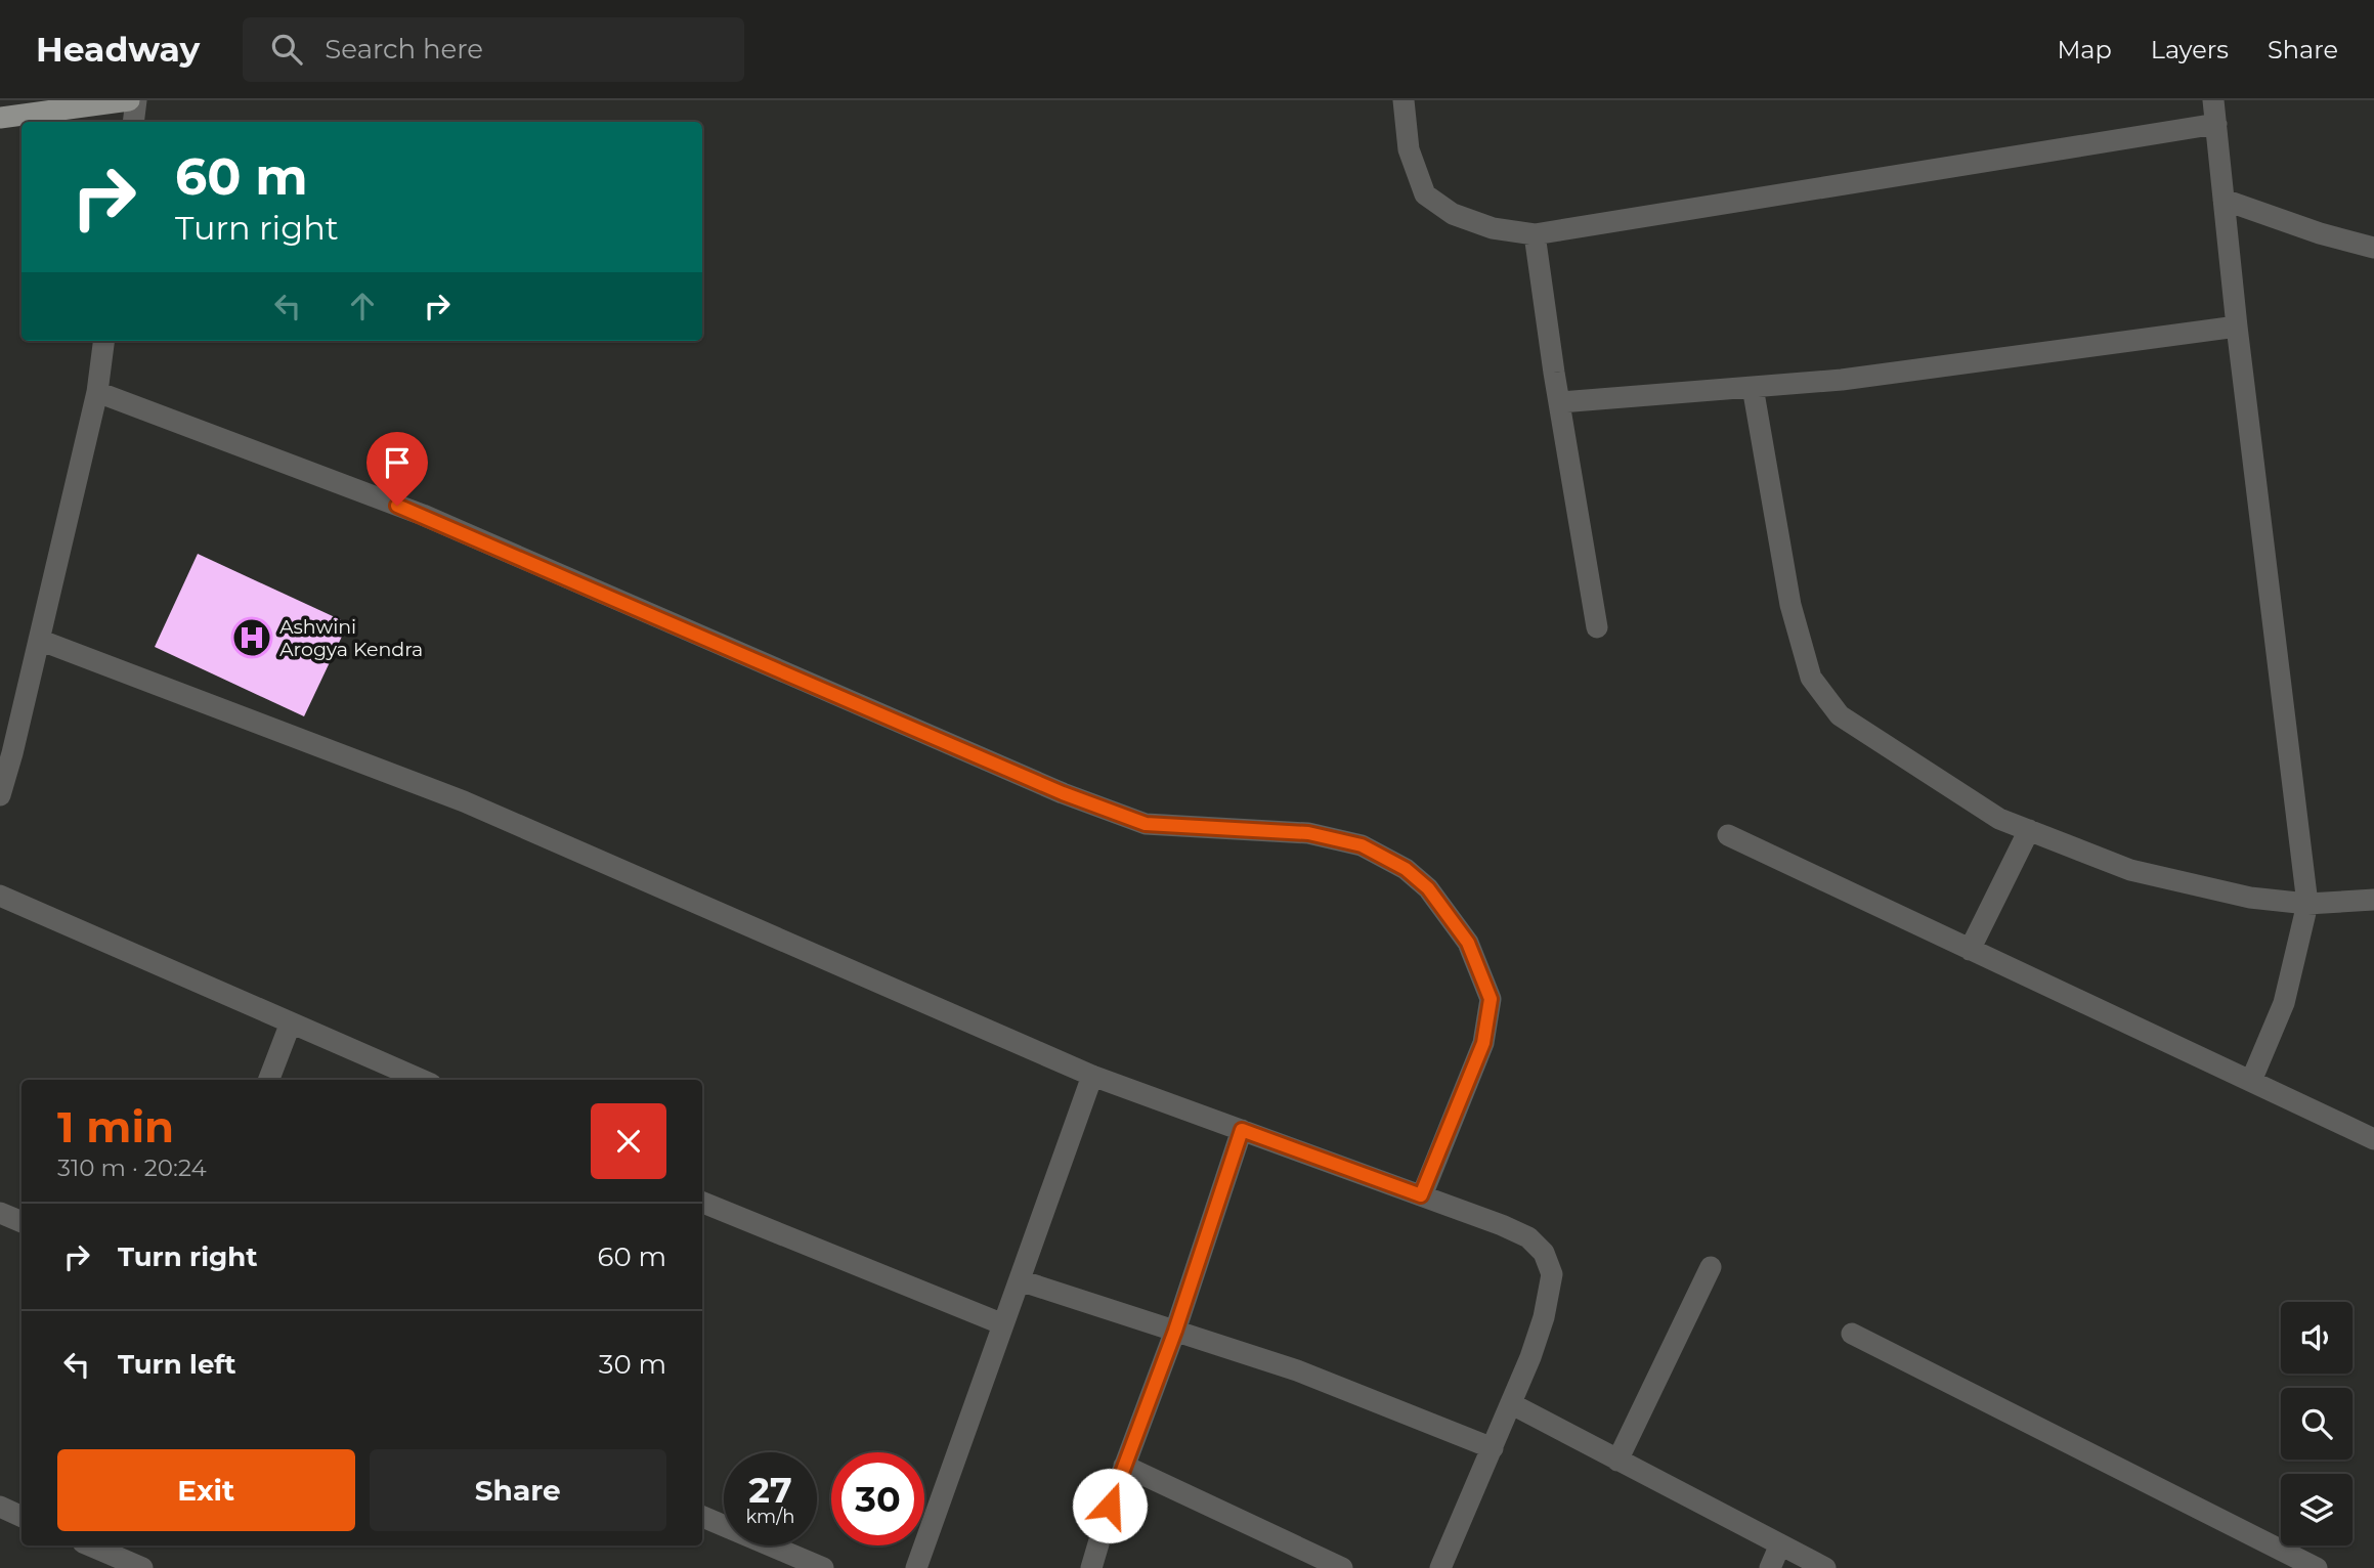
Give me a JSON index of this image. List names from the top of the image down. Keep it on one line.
{"places":{"hospital":["Ashwini Arogya Kendra"]},"page":{"header":"Headway","search":"Search here","nav":["Map","Layers","Share"],"turn":["60 m","Turn right"],"heading":["1 min","310 m · 20:24"],"list":[{"name":"Turn right","value":"60 m"},{"name":"Turn left","value":"30 m"}],"buttons":["Exit","Share"],"speed":"27 km/h","limit":"30"}}
